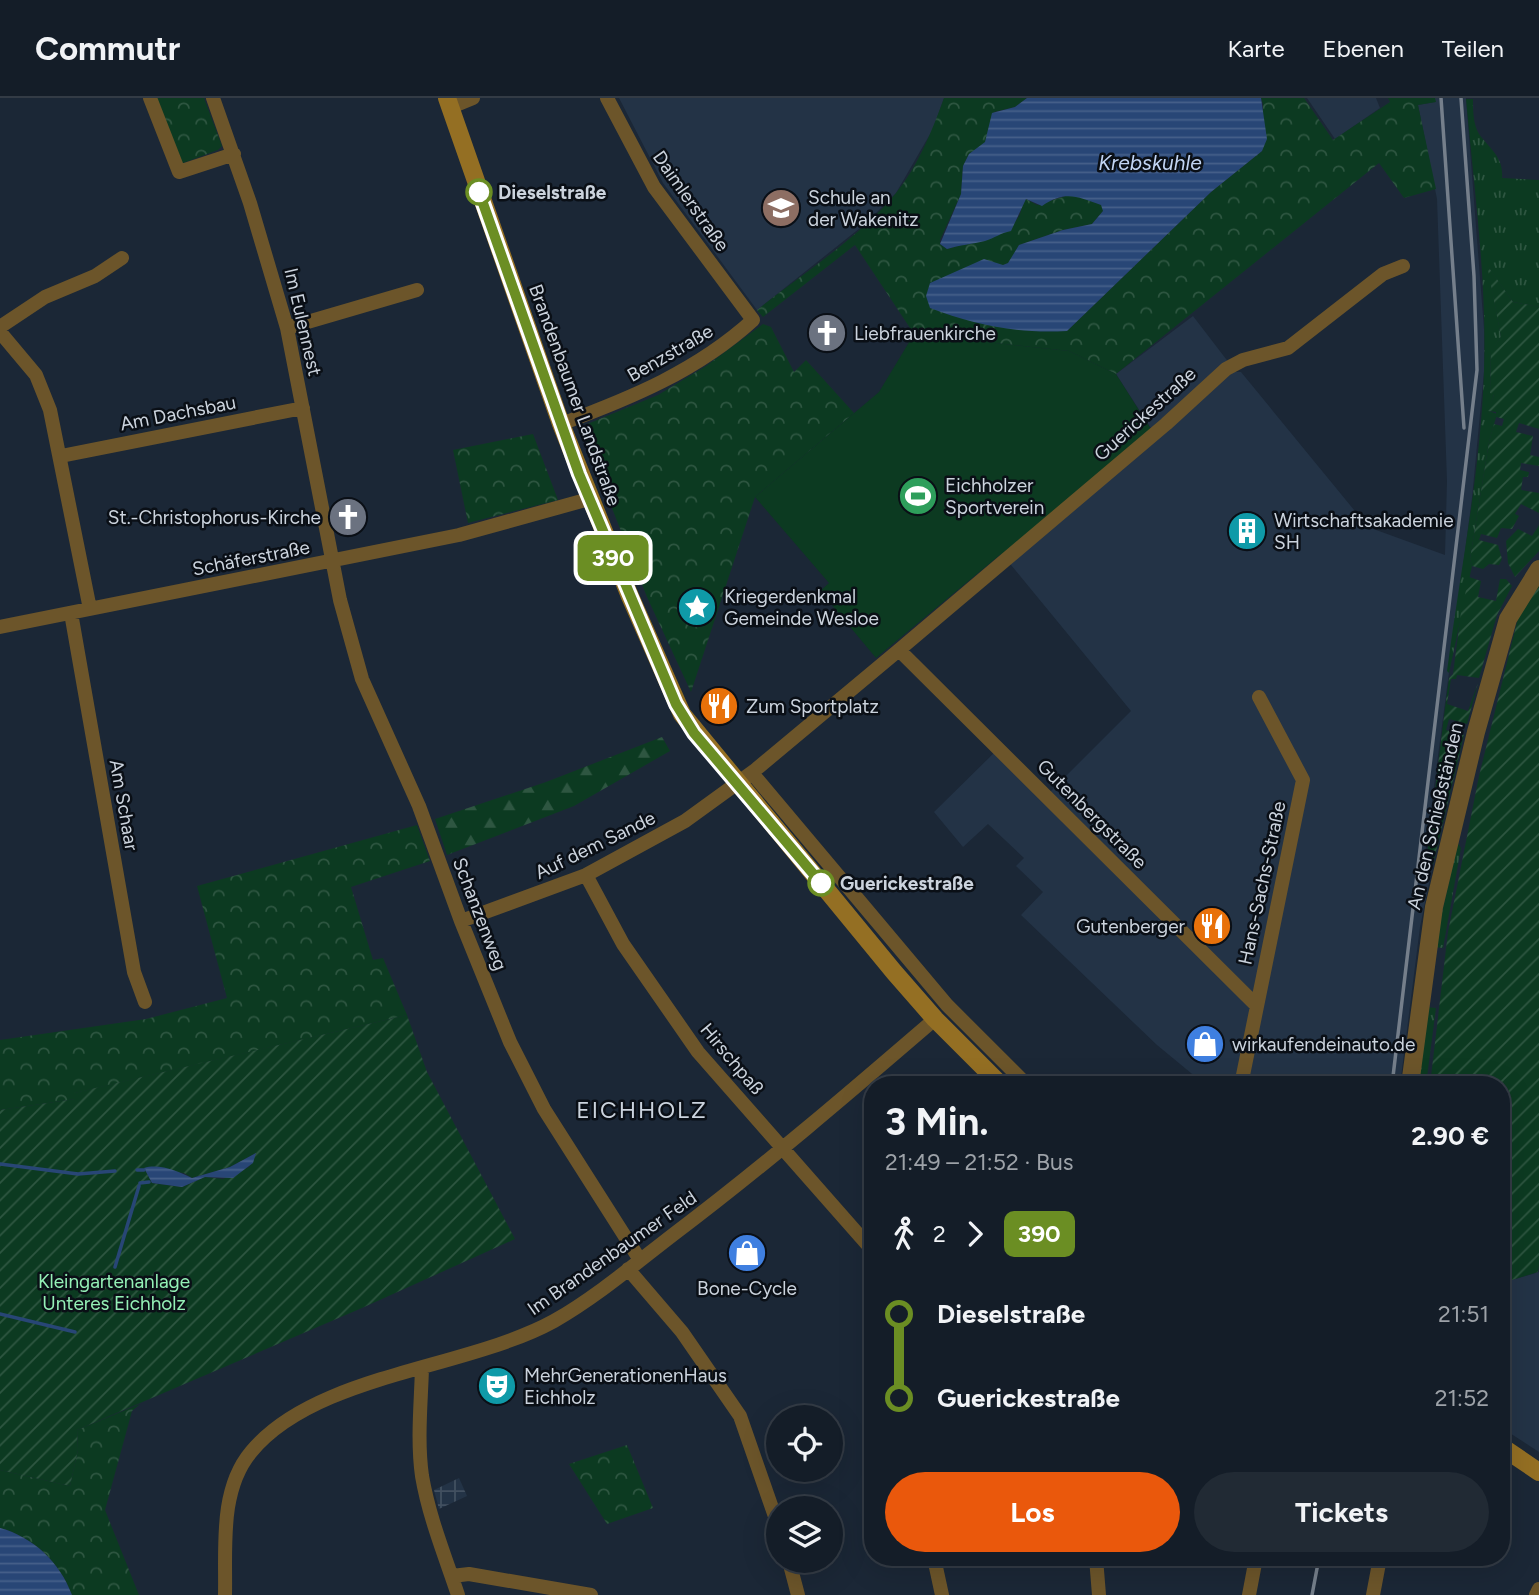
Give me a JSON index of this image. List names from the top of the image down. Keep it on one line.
{"streets":{"main road":["Brandenbaumer Landstraße"],"street":["Daimlerstraße","Im Eulennest","Benzstraße","Am Dachsbau","Guerickestraße","Schäferstraße","Am Schaar","Gutenbergstraße","An den Schießständen","Auf dem Sande","Hans-Sachs-Straße","Schanzenweg","Hirschpaß","Im Brandenbaumer Feld"]},"crossings":[["Daimlerstraße","Benzstraße"],["Im Eulennest","Am Dachsbau"],["Im Eulennest","Schäferstraße"],["Im Eulennest","Schanzenweg"],["Benzstraße","Brandenbaumer Landstraße"],["Brandenbaumer Landstraße","Guerickestraße"],["Brandenbaumer Landstraße","Schäferstraße"],["Brandenbaumer Landstraße","Auf dem Sande"],["Brandenbaumer Landstraße","Im Brandenbaumer Feld"],["Guerickestraße","Gutenbergstraße"],["Guerickestraße","Auf dem Sande"],["Schäferstraße","Am Schaar"],["Schäferstraße","Schanzenweg"],["Gutenbergstraße","Hans-Sachs-Straße"],["Auf dem Sande","Schanzenweg"],["Auf dem Sande","Hirschpaß"],["Schanzenweg","Im Brandenbaumer Feld"],["Hirschpaß","Im Brandenbaumer Feld"]],"districts":["EICHHOLZ"],"water":["Krebskuhle"],"parks":["Kleingartenanlage Unteres Eichholz"],"places":{"other":["Dieselstraße","Guerickestraße"],"school or university":["Schule an der Wakenitz"],"church":["Liebfrauenkirche","St.-Christophorus-Kirche"],"sports":["Eichholzer Sportverein"],"building":["Wirtschaftsakademie SH"],"place":["Kriegerdenkmal Gemeinde Wesloe"],"restaurant":["Zum Sportplatz","Gutenberger"],"shop":["wirkaufendeinauto.de","Bone-Cycle"],"theatre":["MehrGenerationenHaus Eichholz"]},"lines":["bus line 390"],"page":{"header":"Commutr","nav":["Karte","Ebenen","Teilen"],"on_map":"390","heading":["3 Min.","21:49 – 21:52 · Bus","2.90 €"],"legs":["2","390"],"list":[{"name":"Dieselstraße","value":"21:51"},{"name":"Guerickestraße","value":"21:52"}],"buttons":["Los","Tickets"]}}
